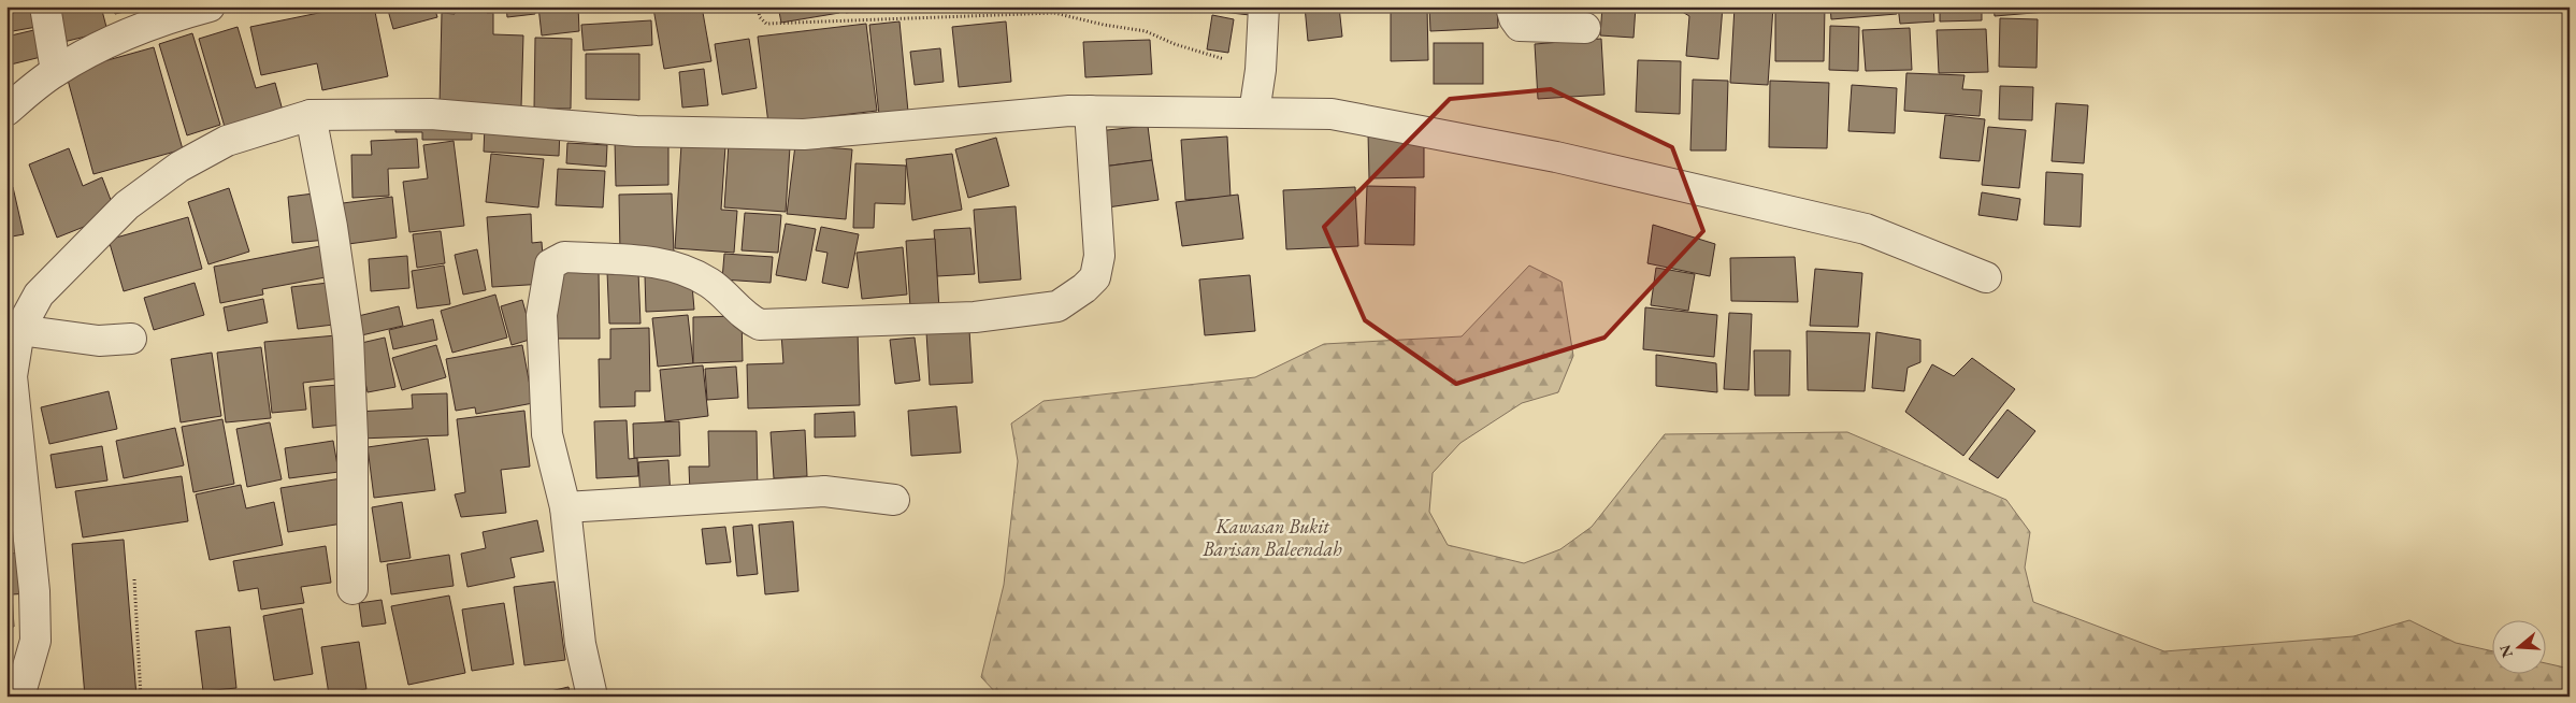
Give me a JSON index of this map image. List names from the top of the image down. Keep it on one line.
{"parks":["Kawasan Bukit Barisan Baleendah"],"north":"left"}
